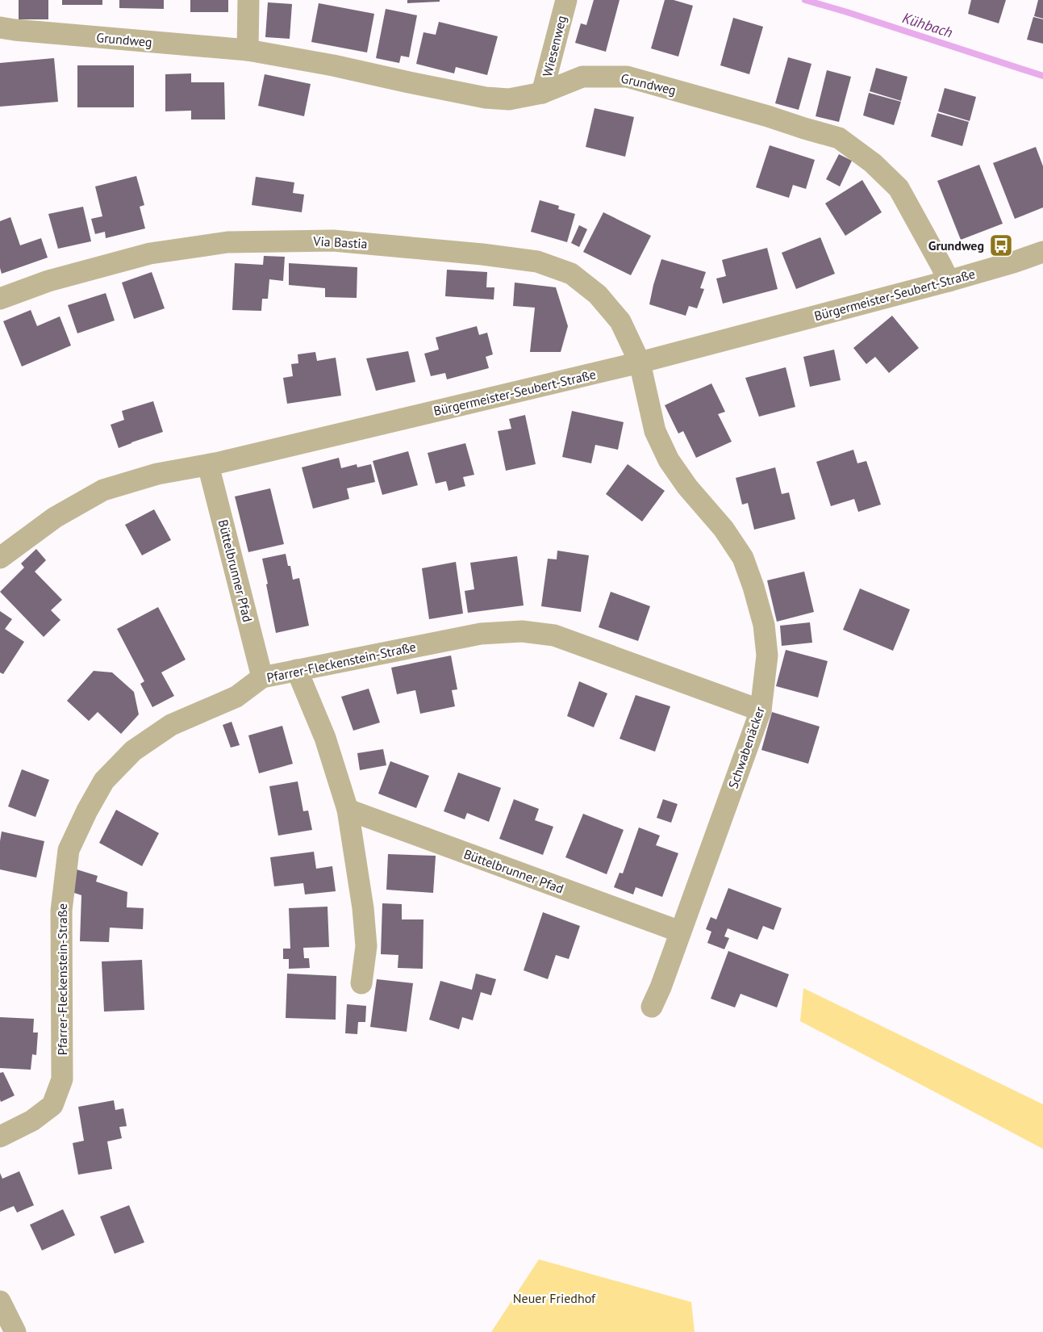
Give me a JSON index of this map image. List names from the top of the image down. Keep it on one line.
{"streets":{"street":["Grundweg","Wiesenweg","Via Bastia","Bürgermeister-Seubert-Straße","Büttelbrunner Pfad","Pfarrer-Fleckenstein-Straße","Schwabenäcker"]},"crossings":[["Grundweg","Wiesenweg"],["Grundweg","Bürgermeister-Seubert-Straße"],["Via Bastia","Bürgermeister-Seubert-Straße"],["Via Bastia","Schwabenäcker"],["Bürgermeister-Seubert-Straße","Büttelbrunner Pfad"],["Bürgermeister-Seubert-Straße","Schwabenäcker"],["Büttelbrunner Pfad","Pfarrer-Fleckenstein-Straße"],["Büttelbrunner Pfad","Schwabenäcker"],["Pfarrer-Fleckenstein-Straße","Schwabenäcker"]],"water":["Kühbach"],"parks":["Neuer Friedhof"],"places":{"bus stop":["Grundweg"]}}
